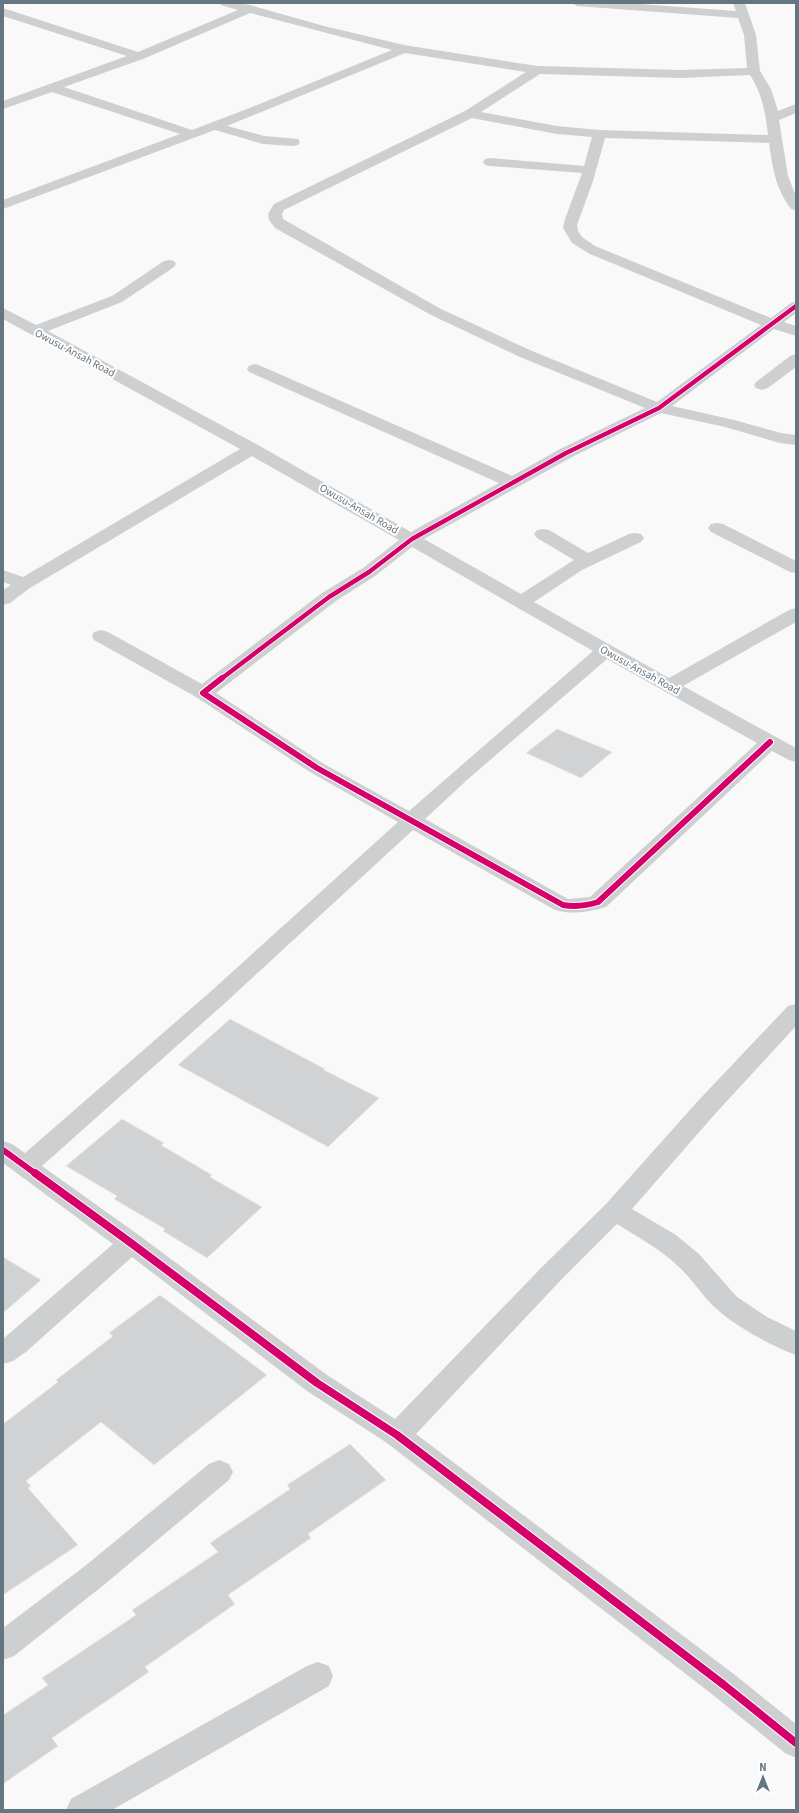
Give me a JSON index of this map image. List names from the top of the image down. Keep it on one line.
{"streets":{"street":["Owusu-Ansah Road"]},"north":"top"}
